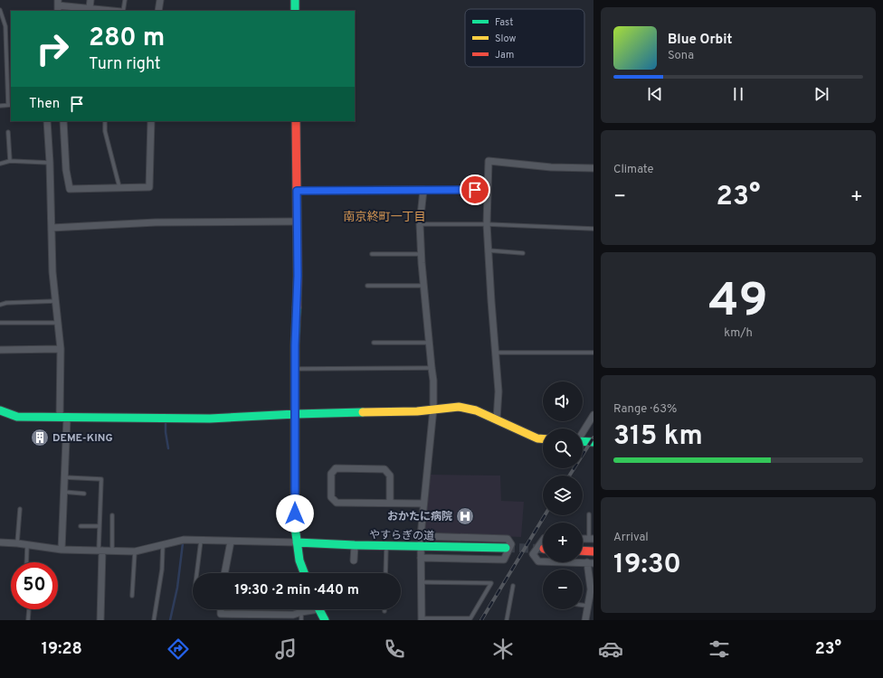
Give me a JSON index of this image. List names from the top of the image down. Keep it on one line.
{"streets":{"street":["やすらぎの道"]},"districts":["南京終町一丁目"],"places":{"building":["DEME-KING"],"hospital":["おかたに病院"]},"legend":["Fast","Slow","Jam"],"page":{"turn":["280 m","Turn right"],"song":["Blue Orbit","Sona"],"then":"Then","tile":["Climate",["49","km/h"],["Range · 63%","315 km"],["Arrival","19:30"]],"heat":["−","23°","+"],"map_buttons":["+","−"],"limit":"50","trip":"19:30 · 2 min · 440 m","tabs":["19:28","23°"]}}
